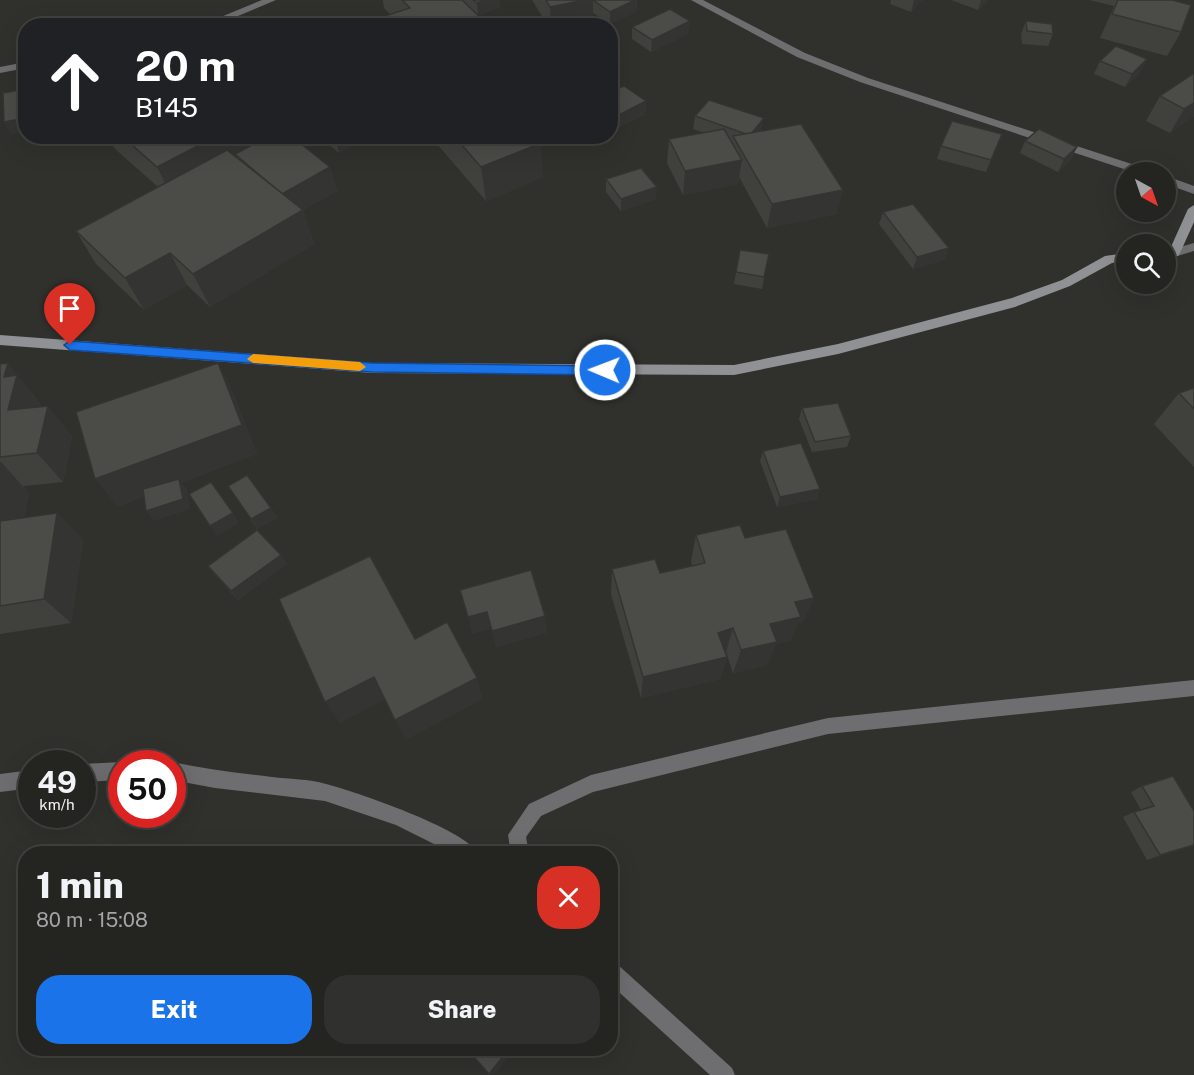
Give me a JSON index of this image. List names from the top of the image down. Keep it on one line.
{"north":"bottom right","page":{"turn":["20 m","B145"],"speed":"49 km/h","limit":"50","heading":["1 min","80 m · 15:08"],"buttons":["Exit","Share"]}}
